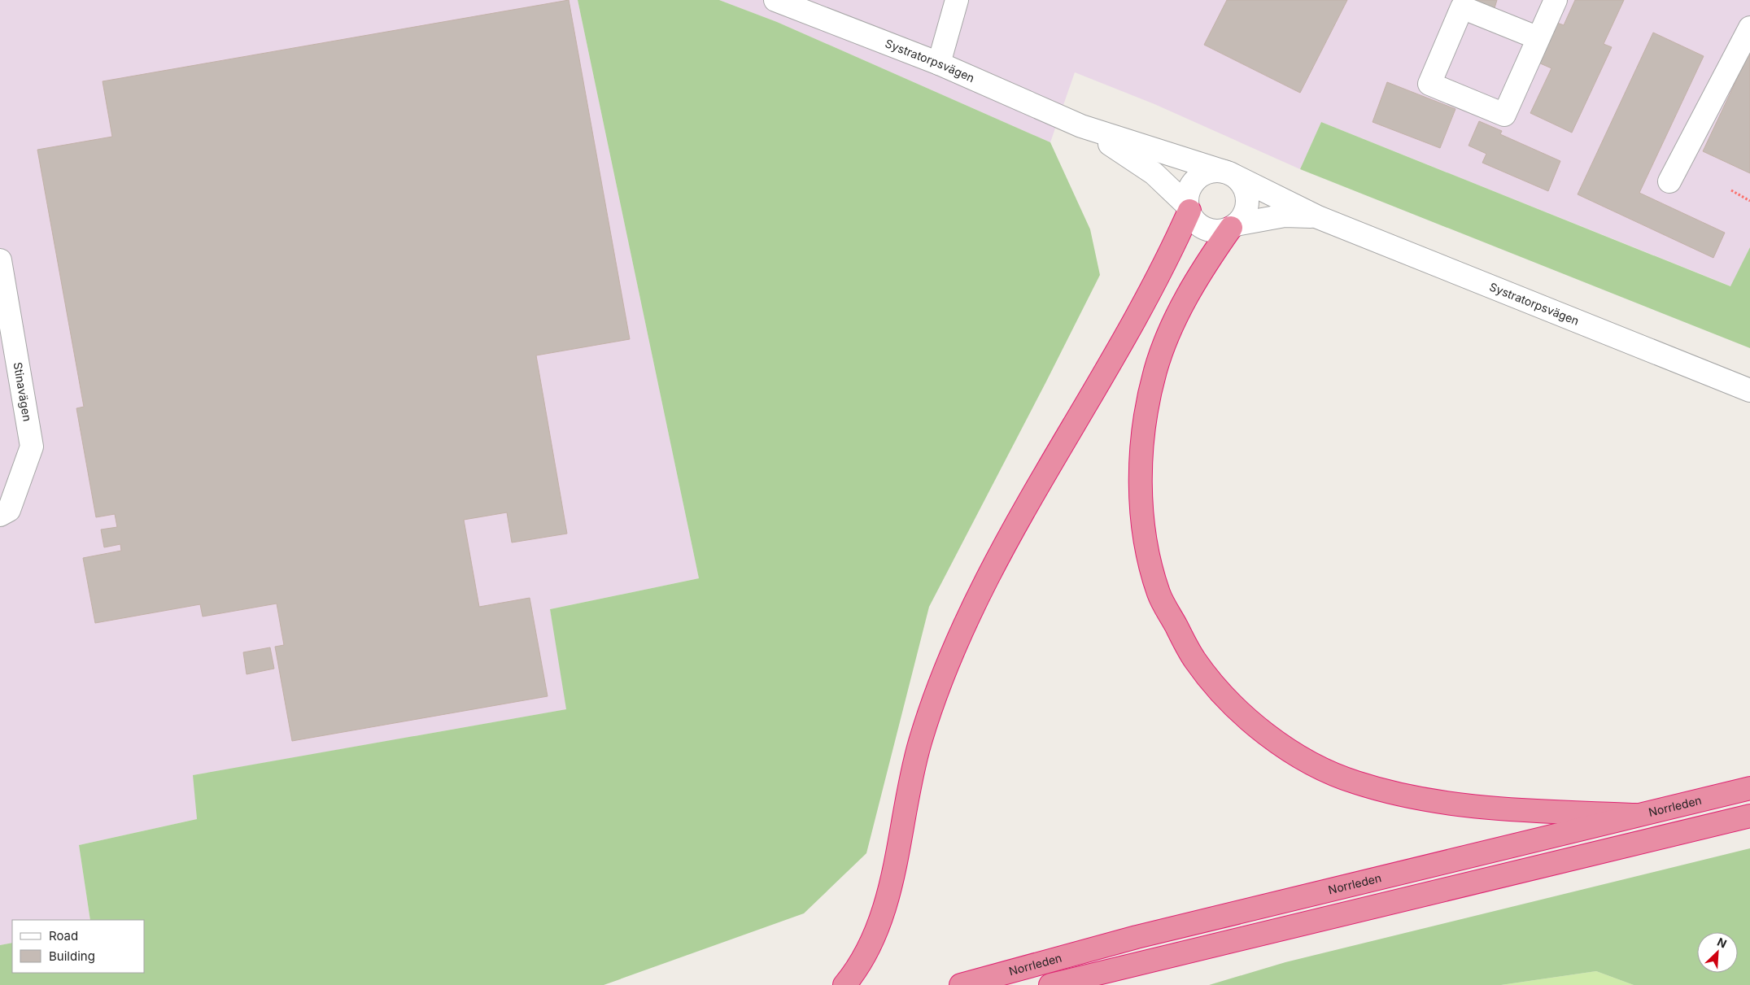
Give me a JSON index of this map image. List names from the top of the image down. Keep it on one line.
{"streets":{"highway":["Norrleden"],"street":["Systratorpsvägen","Stinavägen"]},"legend":["Road","Building"],"north":"top right"}
